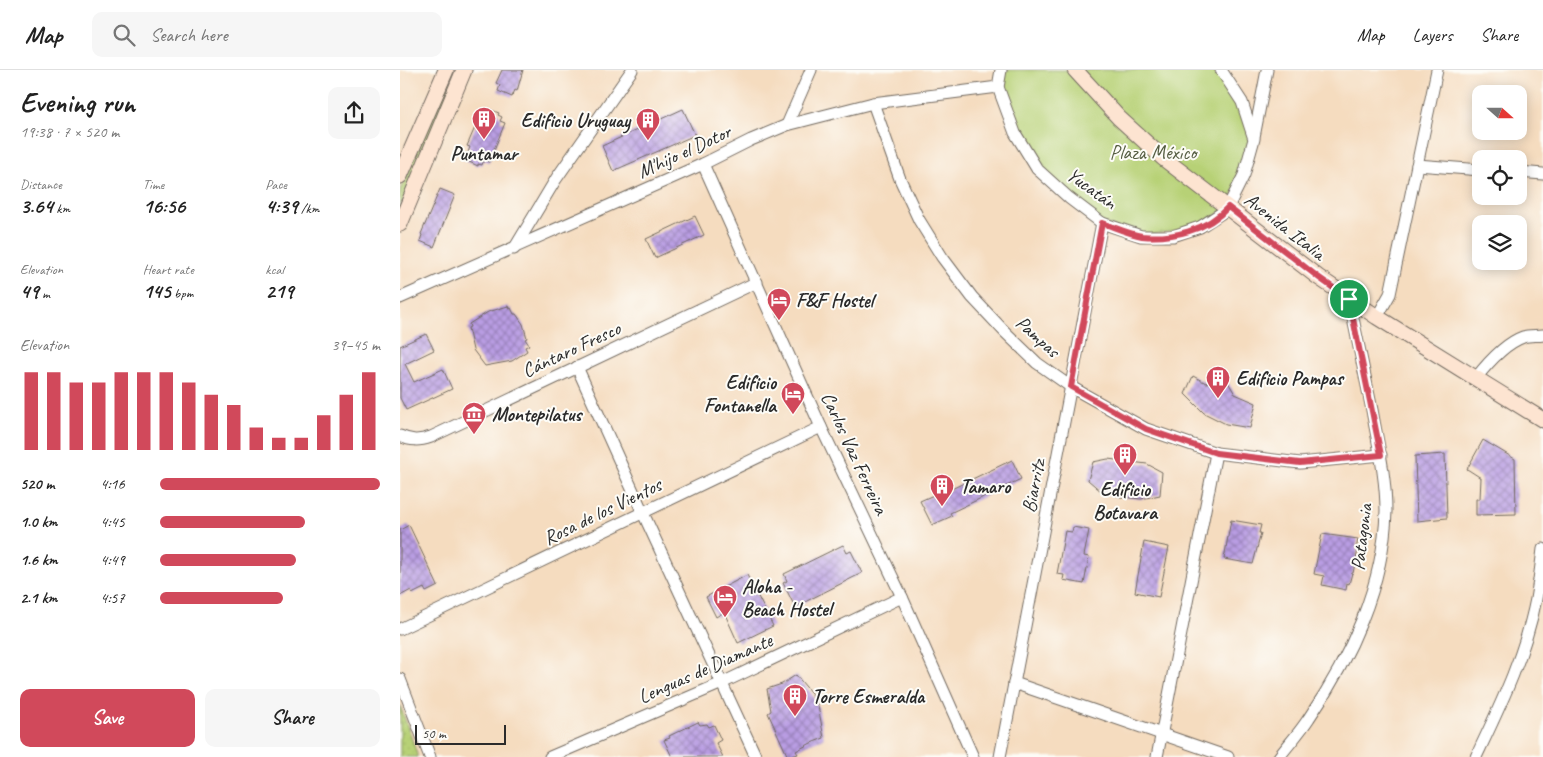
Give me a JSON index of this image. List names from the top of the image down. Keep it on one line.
{"streets":{"street":["M'hijo el Dotor","Yucatán","Avenida Italia","Pampas","Cántaro Fresco","Carlos Vaz Ferreira","Biarritz","Rosa de los Vientos","Patagonia","Lenguas de Diamante"]},"crossings":[["M'hijo el Dotor","Yucatán"],["M'hijo el Dotor","Pampas"],["M'hijo el Dotor","Carlos Vaz Ferreira"],["Yucatán","Avenida Italia"],["Yucatán","Biarritz"],["Avenida Italia","Patagonia"],["Pampas","Biarritz"],["Pampas","Patagonia"],["Cántaro Fresco","Carlos Vaz Ferreira"],["Carlos Vaz Ferreira","Rosa de los Vientos"],["Carlos Vaz Ferreira","Lenguas de Diamante"]],"parks":["Plaza México"],"places":{"building":["Puntamar","Edificio Uruguay","Edificio Pampas","Edificio Botavara","Tamaro","Torre Esmeralda"],"hotel":["F&F Hostel","Edificio Fontanella","Aloha - Beach Hostel"],"museum":["Montepilatus"]},"scale_bar":"50 m","north":"right","page":{"header":"Map","search":"Search here","nav":["Map","Layers","Share"],"heading":["Evening run","19:38 · 7 × 520 m"],"stats":[["Distance","3.64 km"],["Time","16:56"],["Pace","4:39 /km"],["Elevation","49 m"],["Heart rate","145 bpm"],["kcal","219"]],"chart":["Elevation","39–45 m"],"list":[{"name":"520 m","note":"4:16"},{"name":"1.0 km","note":"4:45"},{"name":"1.6 km","note":"4:49"},{"name":"2.1 km","note":"4:57"}],"buttons":["Save","Share"],"scale":"50 m"}}
